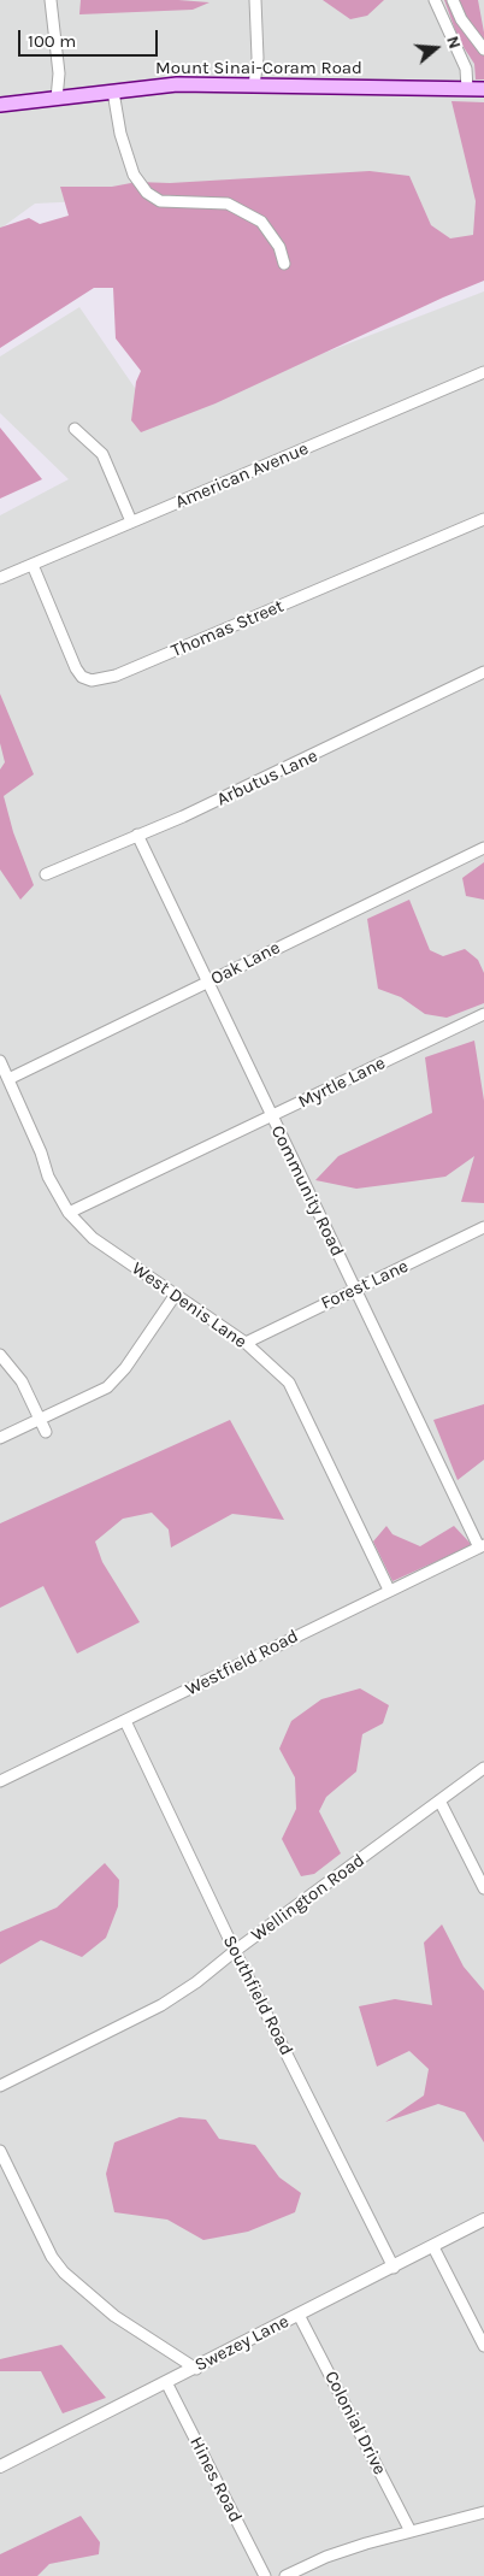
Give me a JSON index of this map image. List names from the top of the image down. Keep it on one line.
{"streets":{"main road":["Mount Sinai-Coram Road"],"street":["American Avenue","Thomas Street","Arbutus Lane","Oak Lane","Myrtle Lane","Community Road","Forest Lane","West Denis Lane","Westfield Road","Wellington Road","Southfield Road","Swezey Lane","Colonial Drive","Hines Road"]},"crossings":[["American Avenue","Thomas Street"],["Arbutus Lane","Community Road"],["Oak Lane","Community Road"],["Oak Lane","West Denis Lane"],["Myrtle Lane","Community Road"],["Myrtle Lane","West Denis Lane"],["Community Road","Forest Lane"],["Community Road","Westfield Road"],["Forest Lane","West Denis Lane"],["West Denis Lane","Westfield Road"],["Westfield Road","Southfield Road"],["Wellington Road","Southfield Road"],["Southfield Road","Swezey Lane"],["Swezey Lane","Colonial Drive"],["Swezey Lane","Hines Road"]],"scale_bar":"100 m","north":"right"}
